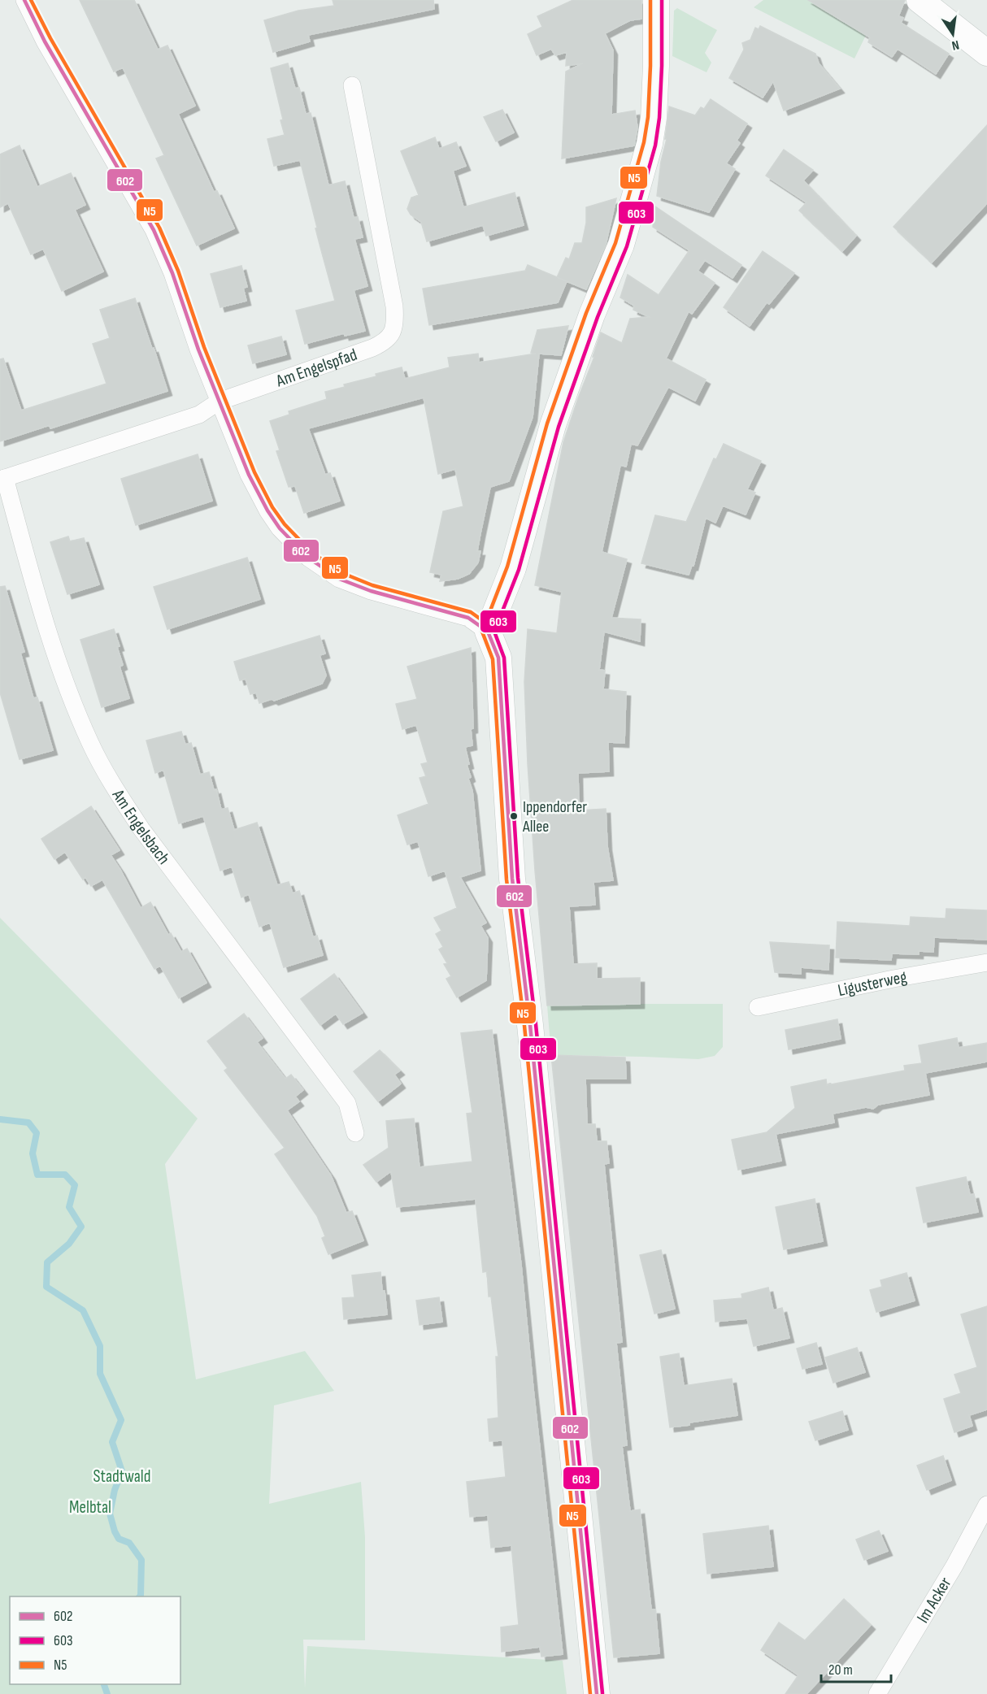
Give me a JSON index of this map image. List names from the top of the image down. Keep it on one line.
{"streets":{"street":["Am Engelspfad","Am Engelsbach","Ligusterweg","Im Acker"]},"crossings":[["Am Engelspfad","Am Engelsbach"]],"parks":["Stadtwald","Melbtal"],"places":["Ippendorfer Allee"],"lines":["transit line 602","transit line 603","transit line N5"],"legend":["602","603","N5"],"scale_bar":"20 m","north":"bottom"}
